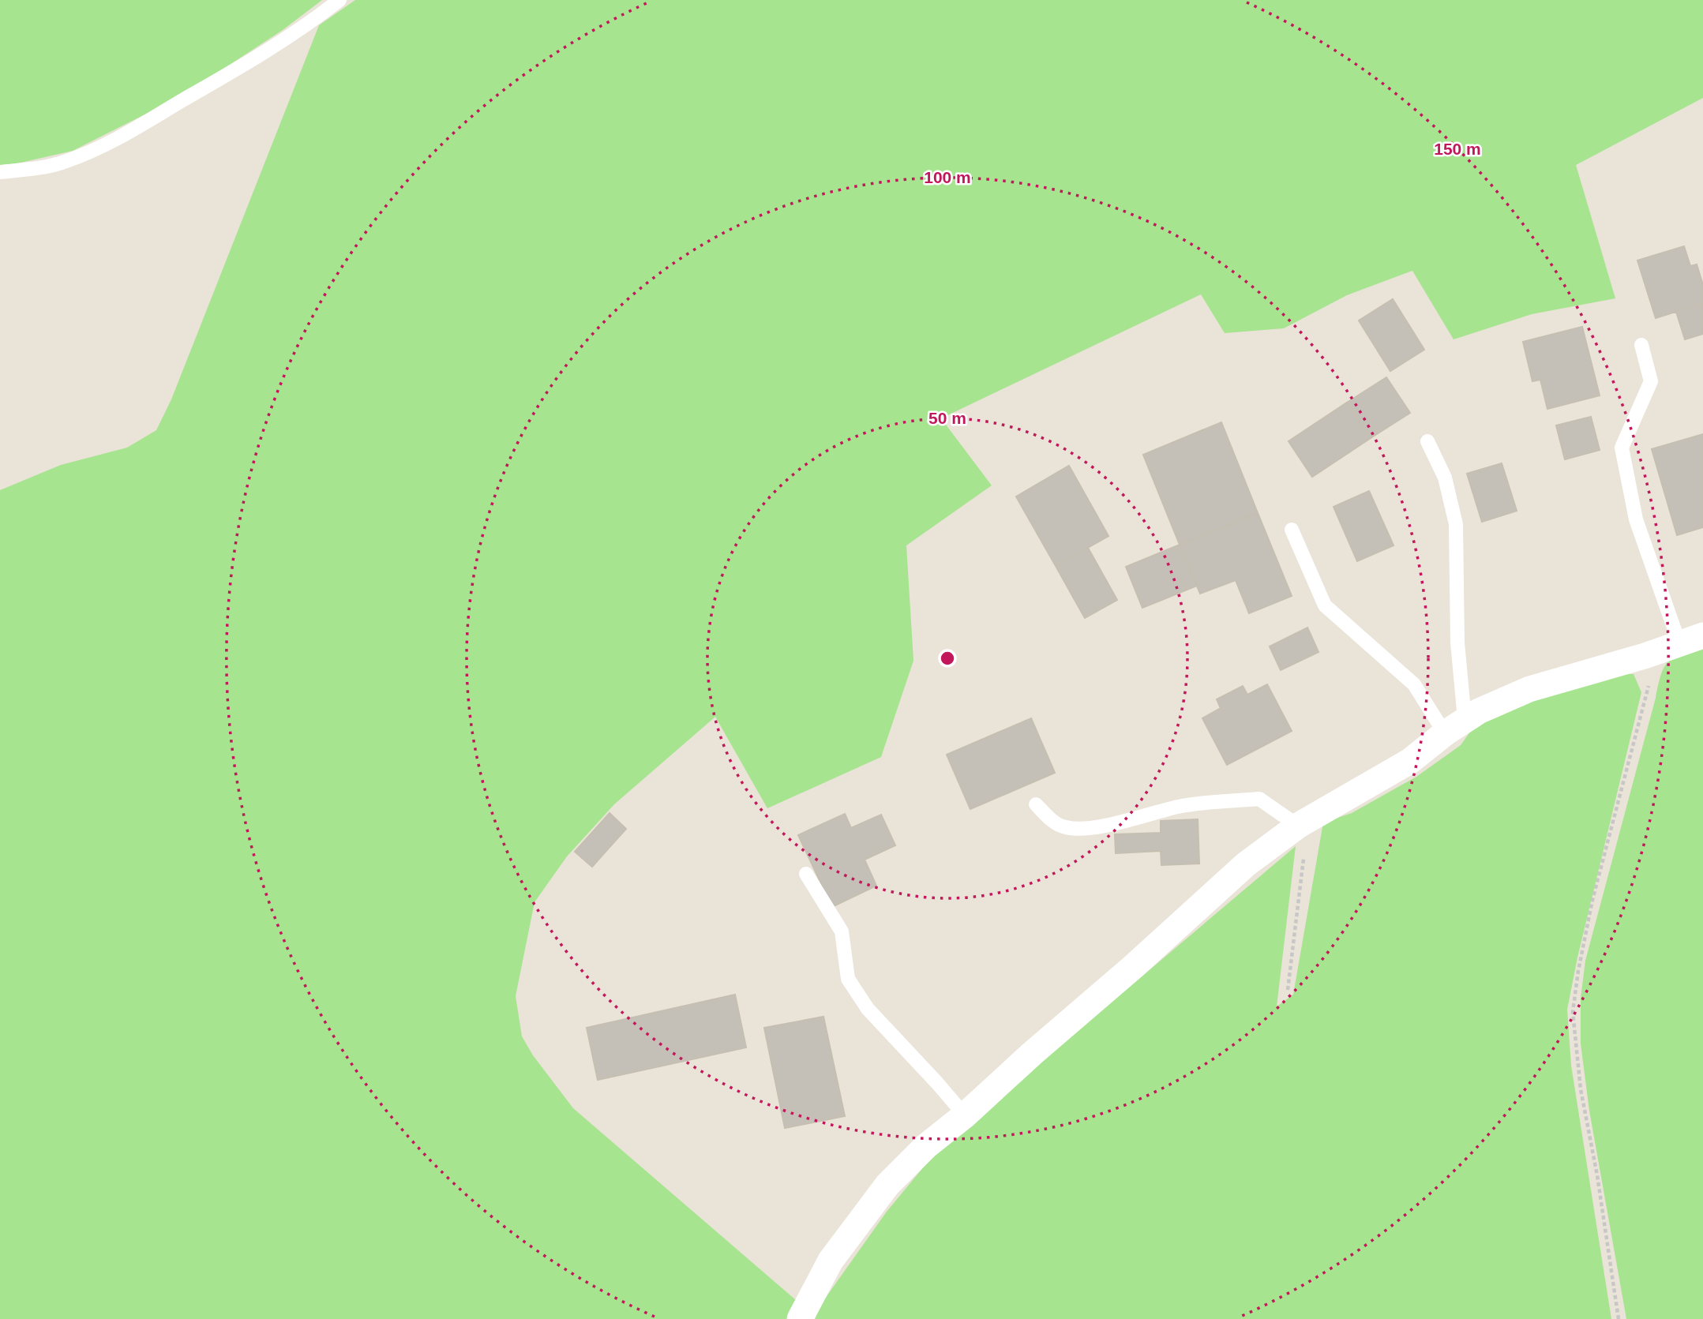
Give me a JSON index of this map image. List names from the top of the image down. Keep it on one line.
{"rings":["150 m","100 m","50 m"]}
